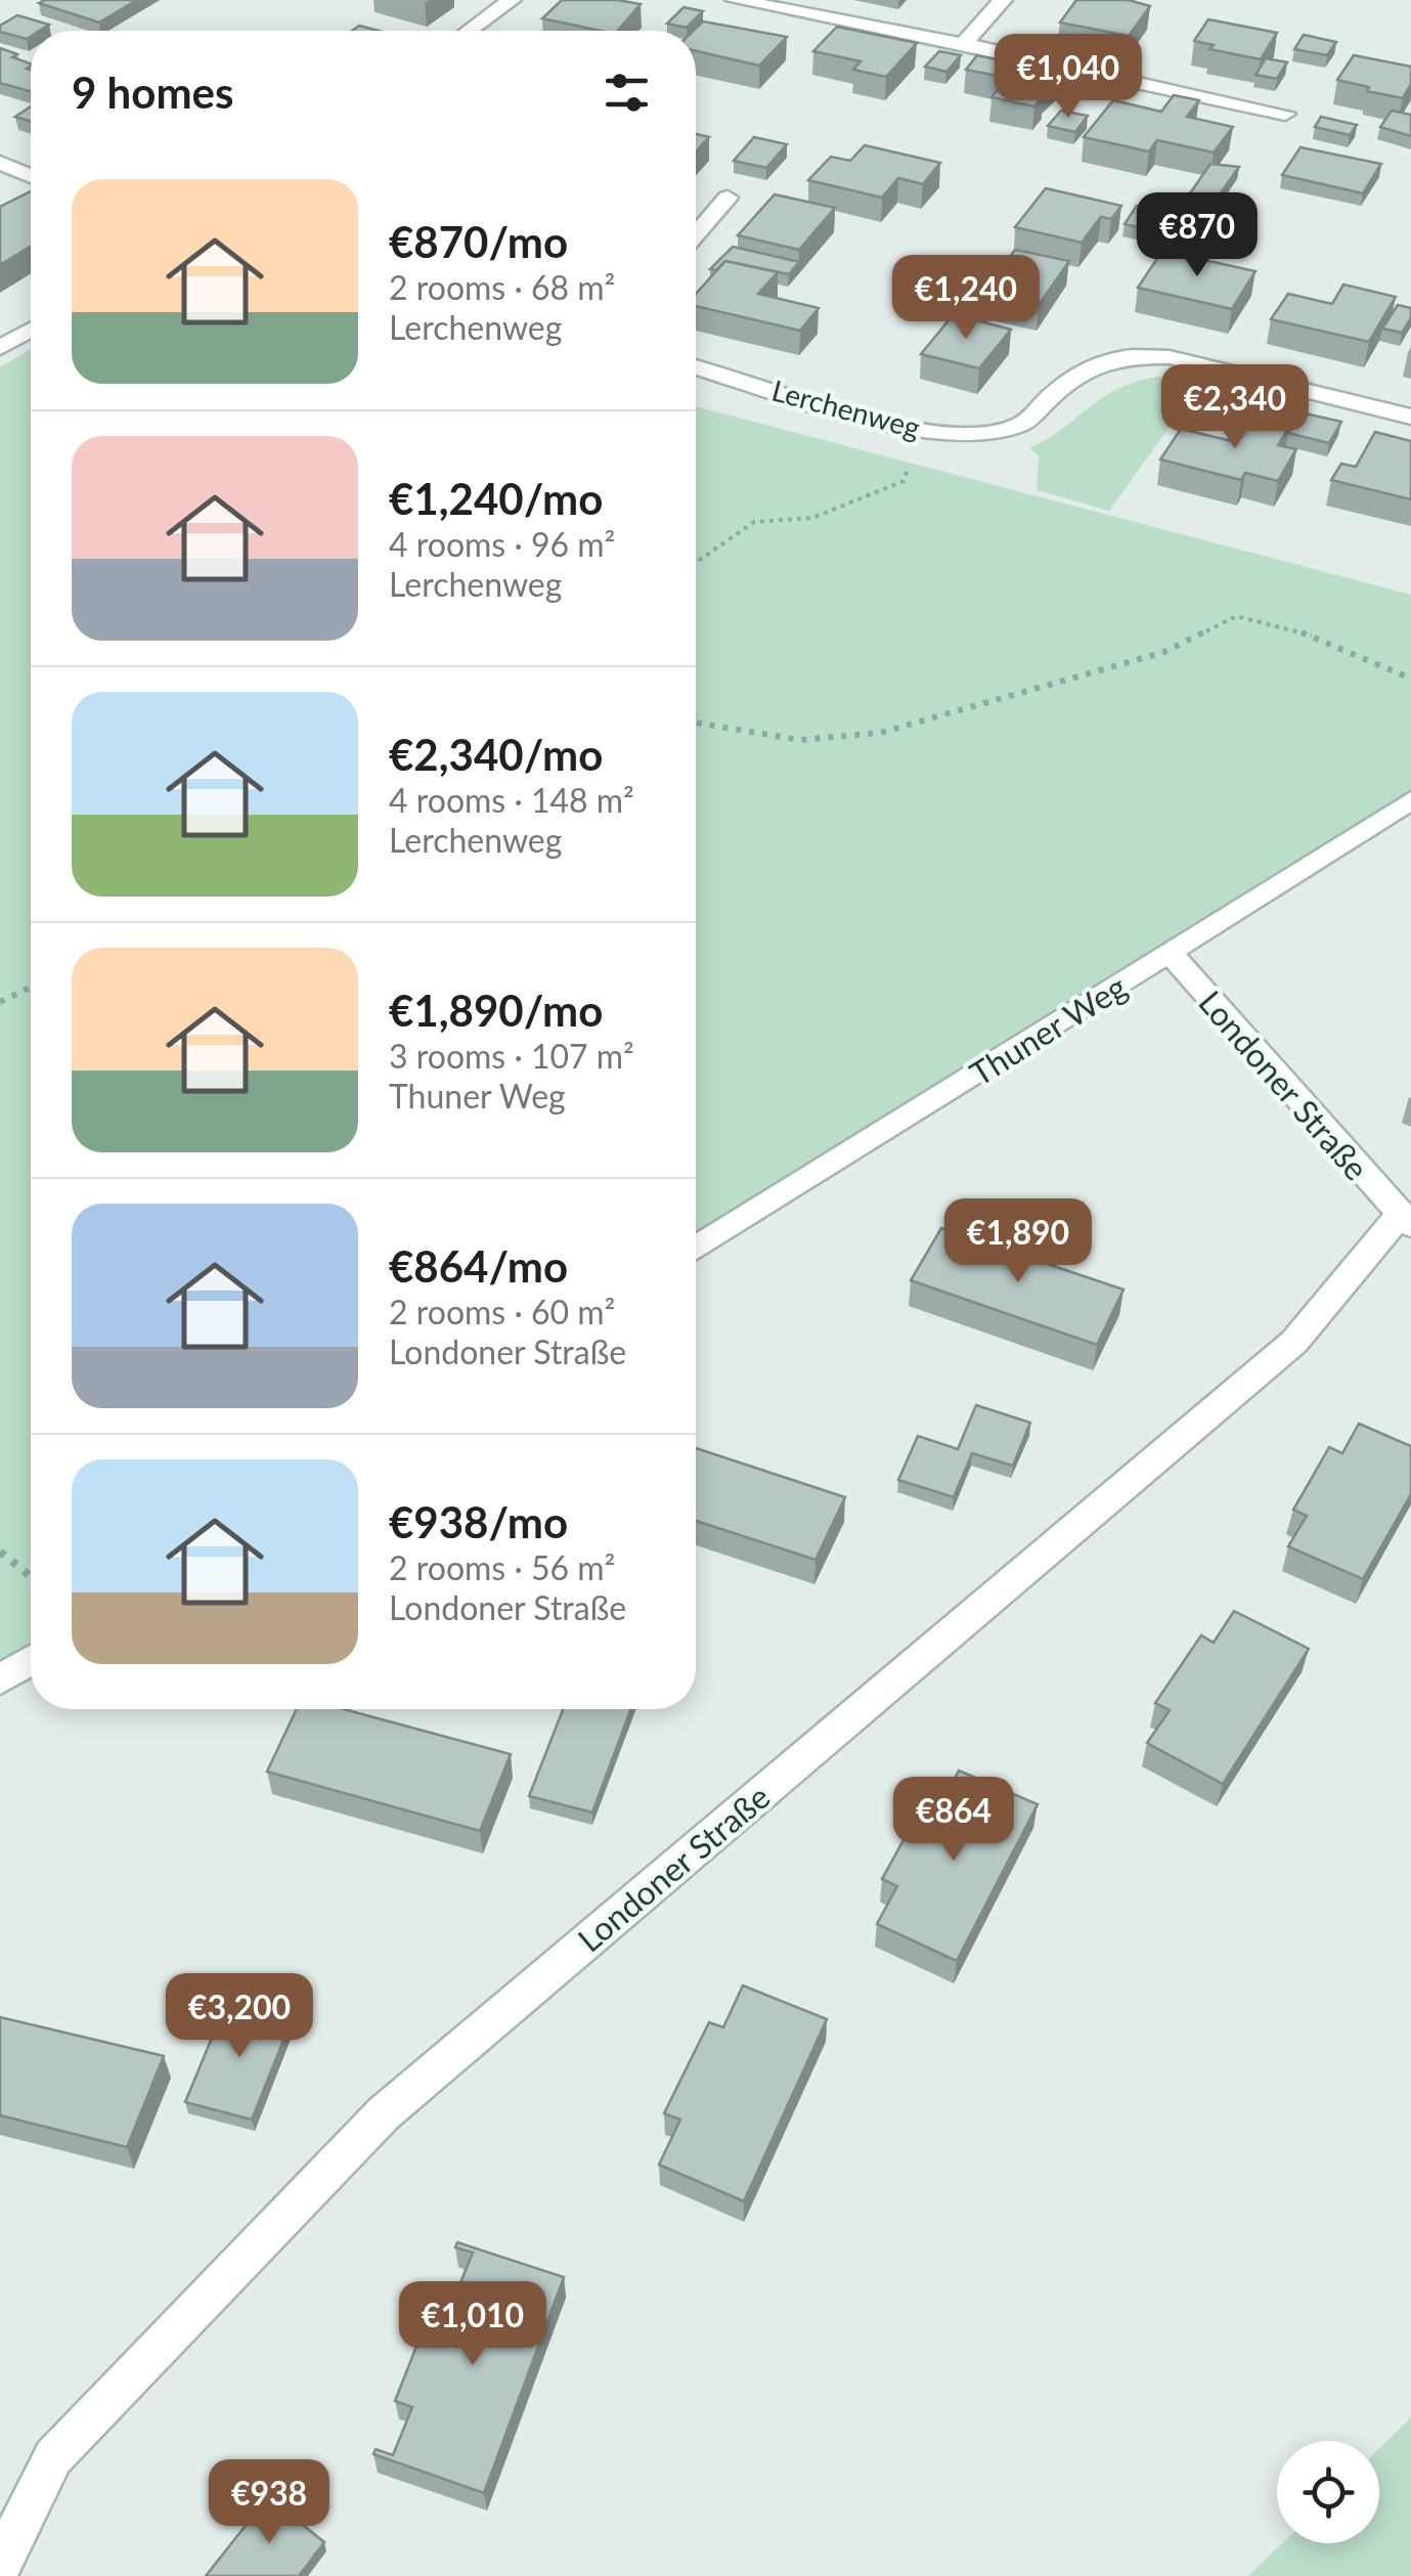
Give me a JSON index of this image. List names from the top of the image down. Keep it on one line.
{"streets":{"street":["Lerchenweg","Thuner Weg","Londoner Straße"]},"crossings":[["Thuner Weg","Londoner Straße"]],"page":{"heading":"9 homes","price":["€1,040","€870","€1,240","€2,340","€1,890","€864","€3,200","€1,010","€938"],"list":[{"name":"€870/mo","note":"2 rooms · 68 m² · Lerchenweg"},{"name":"€1,240/mo","note":"4 rooms · 96 m² · Lerchenweg"},{"name":"€2,340/mo","note":"4 rooms · 148 m² · Lerchenweg"},{"name":"€1,890/mo","note":"3 rooms · 107 m² · Thuner Weg"},{"name":"€864/mo","note":"2 rooms · 60 m² · Londoner Straße"},{"name":"€938/mo","note":"2 rooms · 56 m² · Londoner Straße"}]}}
